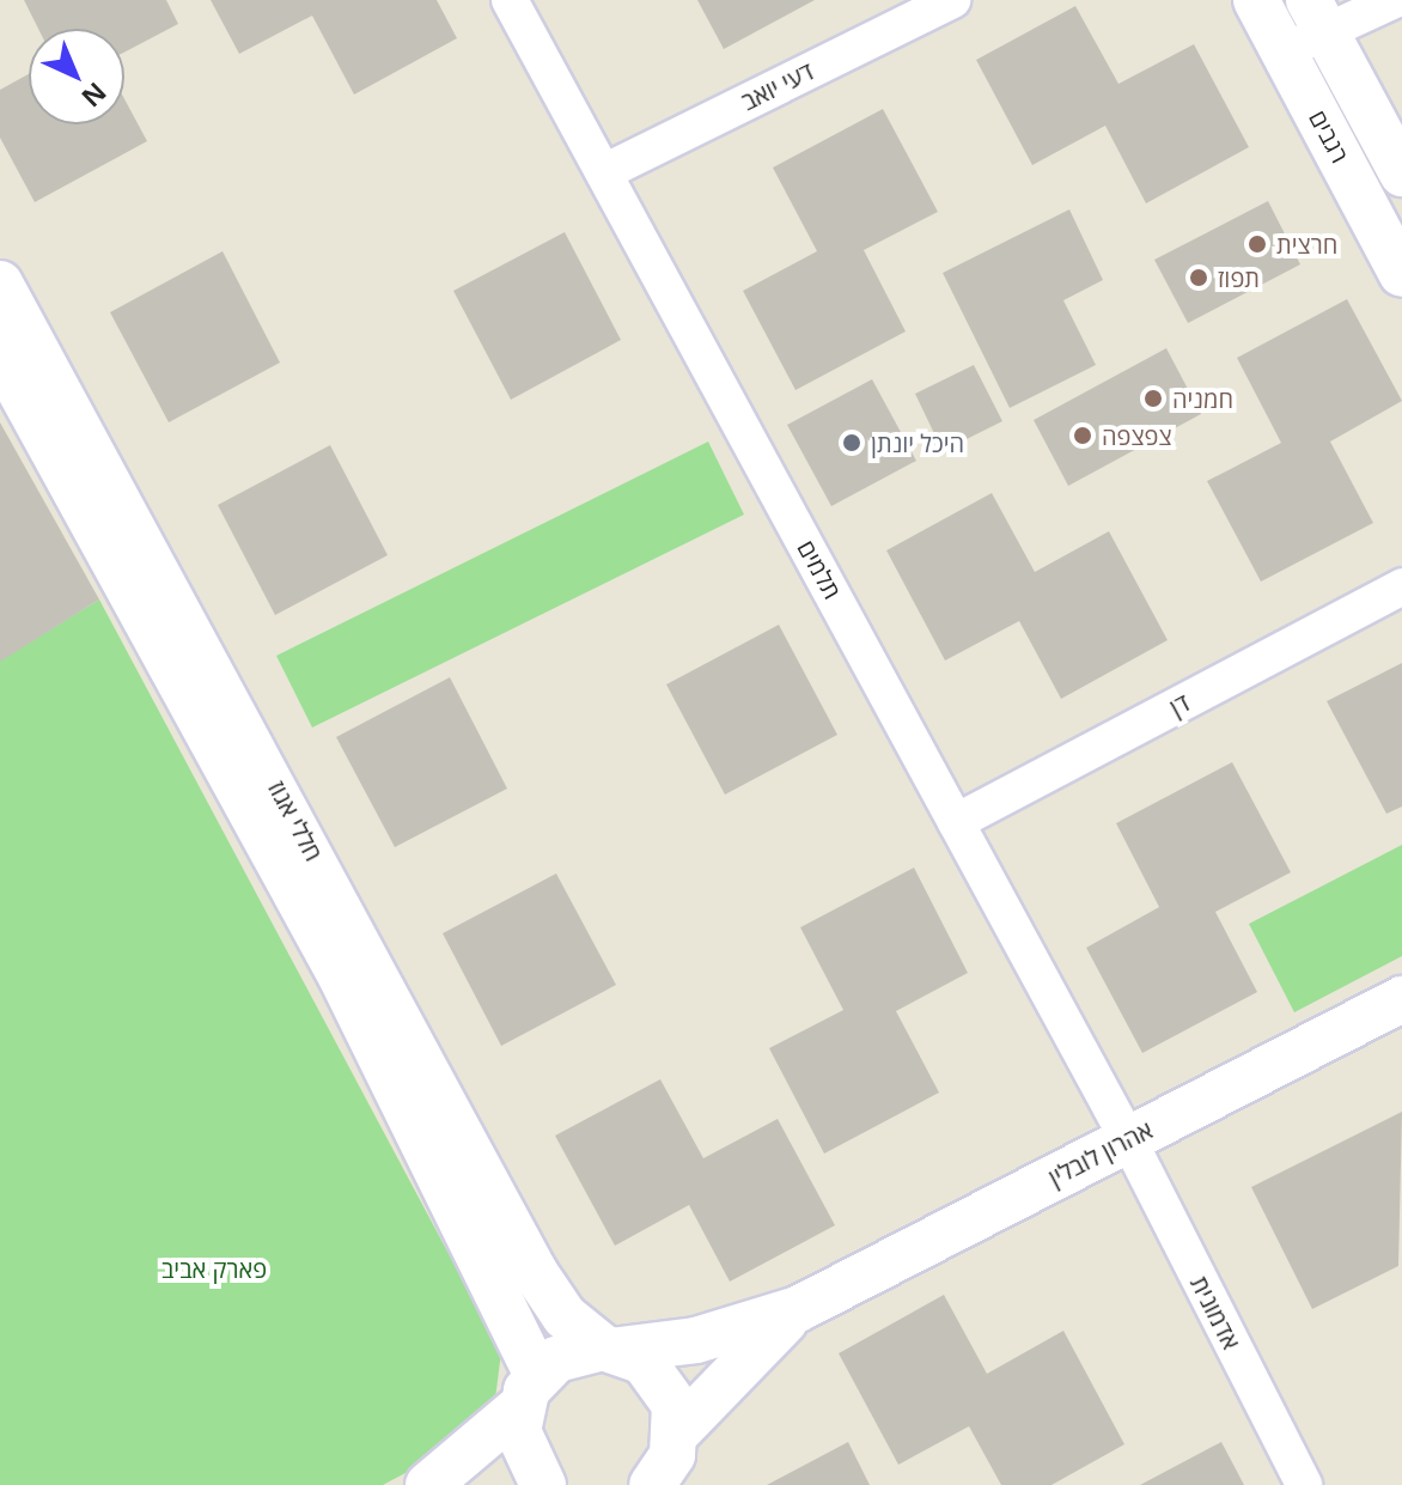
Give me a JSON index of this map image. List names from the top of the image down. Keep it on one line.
{"streets":{"street":["דעי יואב","רגבים","תלמים","דן","חללי אגוז","אהרון לובלין","אדמונית"]},"crossings":[["דעי יואב","תלמים"],["תלמים","דן"],["תלמים","אהרון לובלין"],["תלמים","אדמונית"],["חללי אגוז","אהרון לובלין"],["אהרון לובלין","אדמונית"]],"parks":["פארק אביב"],"places":["חרצית","תפוז","חמניה","צפצפה","היכל יונתן"],"north":"bottom right"}
